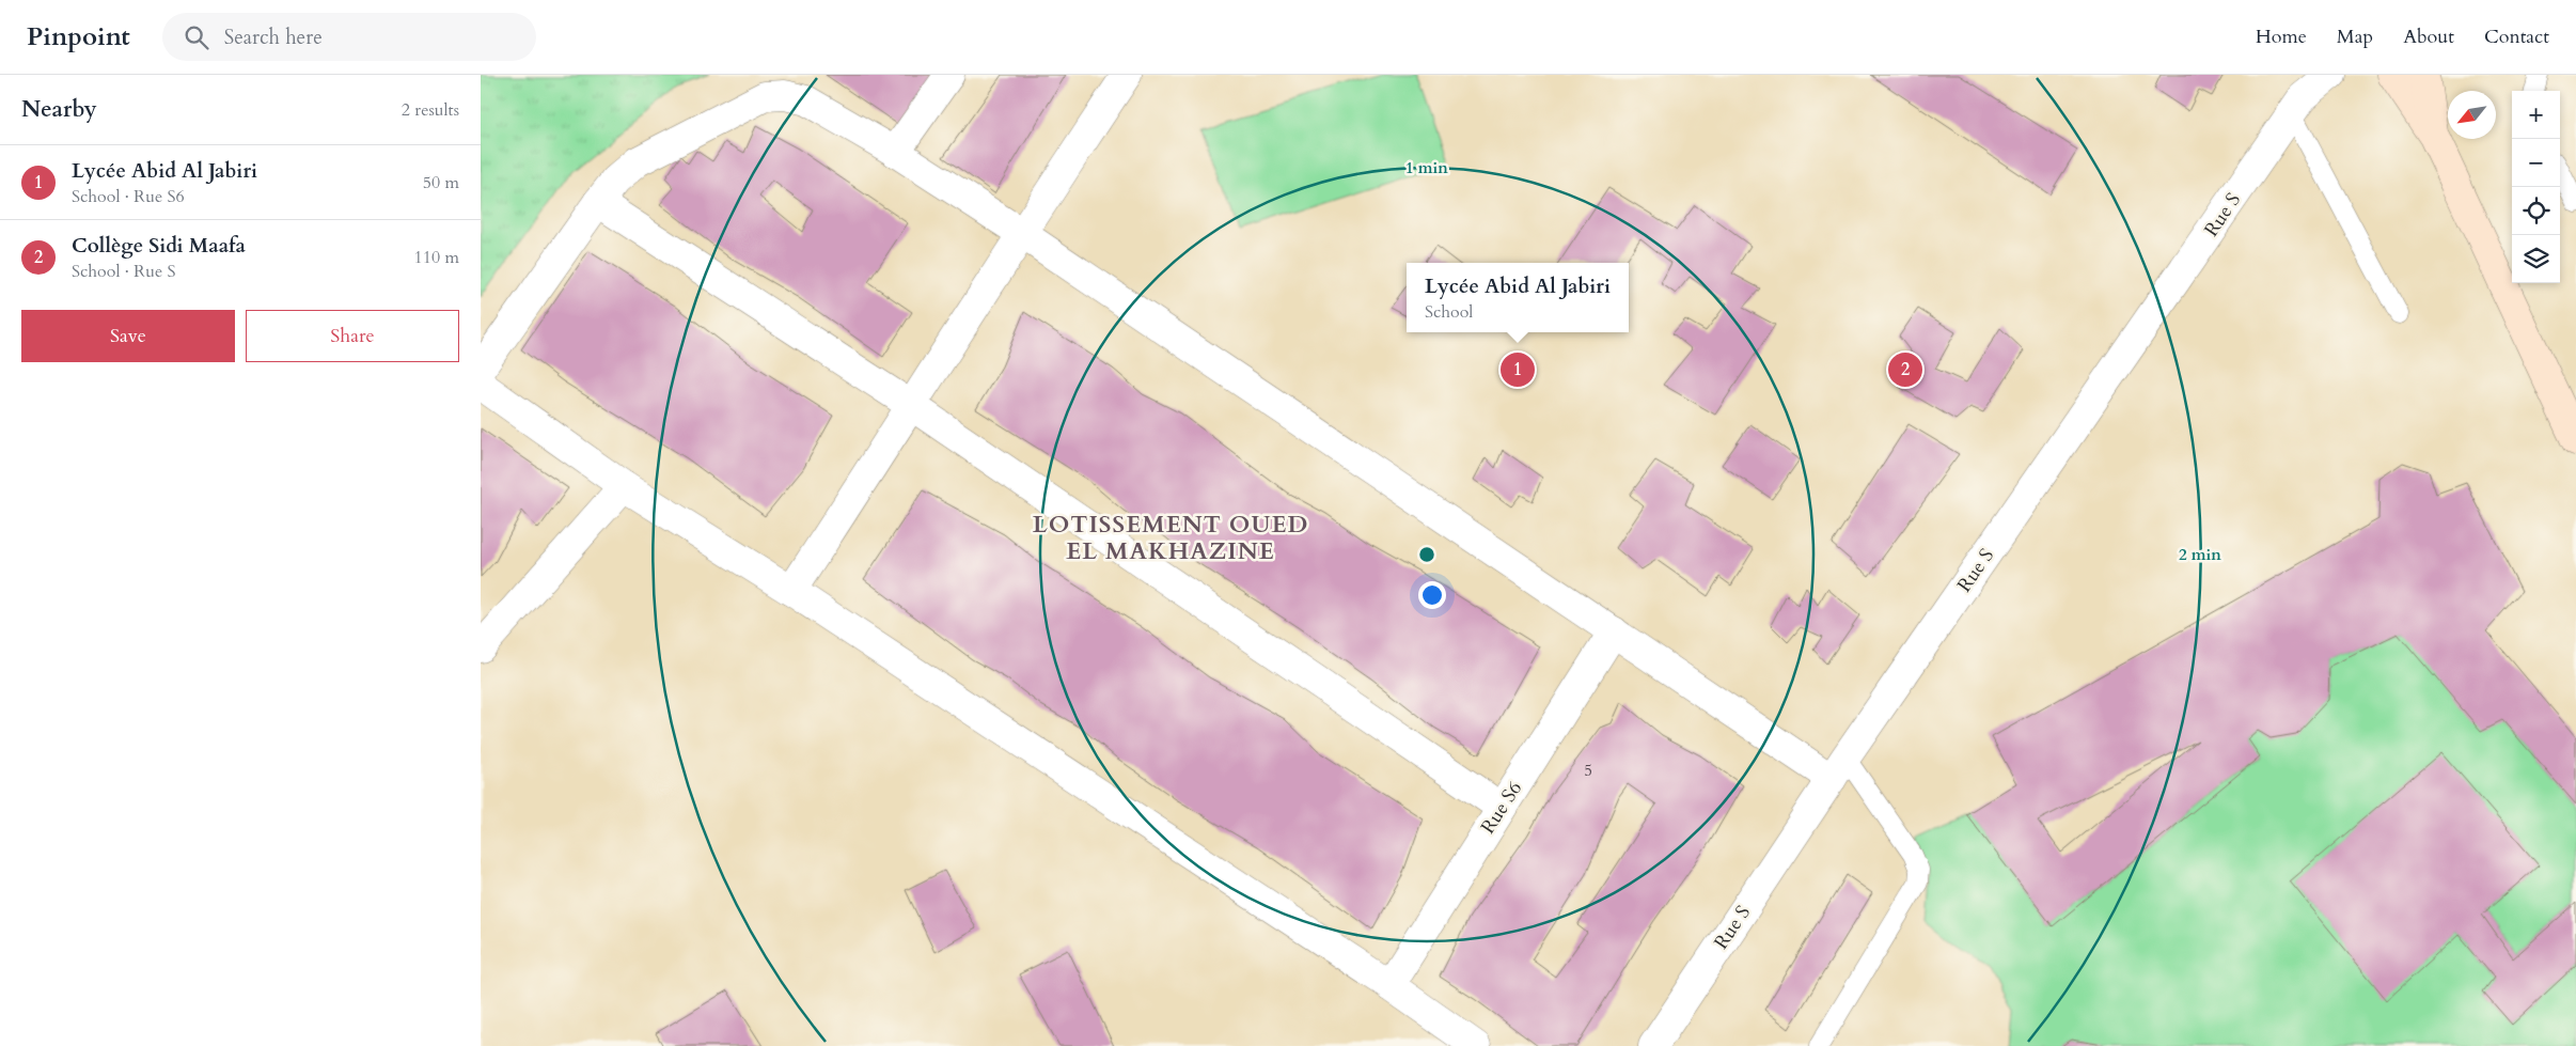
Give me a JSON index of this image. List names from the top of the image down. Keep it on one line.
{"streets":{"street":["Rue S","Rue S6"]},"districts":["LOTISSEMENT OUED EL MAKHAZINE"],"house_numbers":["5"],"north":"bottom left","page":{"header":"Pinpoint","search":"Search here","nav":["Home","Map","About","Contact"],"heading":["Nearby","2 results"],"map_buttons":["+","−"],"list":[{"mark":"1","name":"Lycée Abid Al Jabiri","note":"School · Rue S6","value":"50 m"},{"mark":"2","name":"Collège Sidi Maafa","note":"School · Rue S","value":"110 m"}],"popup":["Lycée Abid Al Jabiri","School"],"buttons":["Save","Share"],"pins":["1","2"]},"rings":["1 min","2 min"]}
